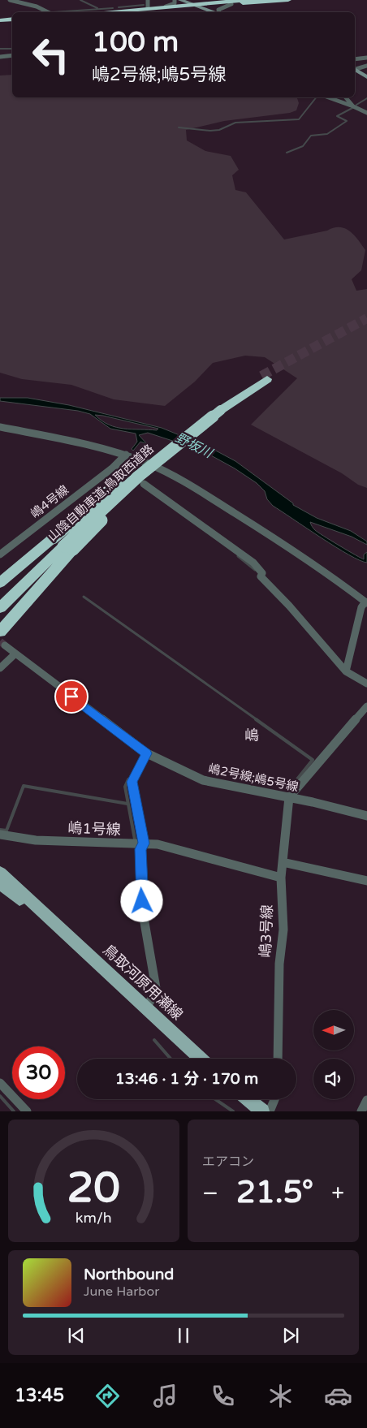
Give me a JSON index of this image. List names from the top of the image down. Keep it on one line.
{"streets":{"highway":["山陰自動車道;鳥取西道路"],"main road":["鳥取河原用瀬線"],"street":["嶋4号線","嶋2号線;嶋5号線","嶋1号線","嶋3号線"]},"crossings":[["嶋2号線;嶋5号線","嶋3号線"],["嶋1号線","嶋3号線"]],"districts":["嶋"],"water":["野坂川"],"north":"left","page":{"turn":["100 m","嶋2号線;嶋5号線"],"limit":"30","trip":"13:46 · 1 分 · 170 m","tile":"エアコン","heat":["−","21.5°","+"],"song":["Northbound","June Harbor"],"tabs":"13:45","gauge":["20","km/h"]}}
